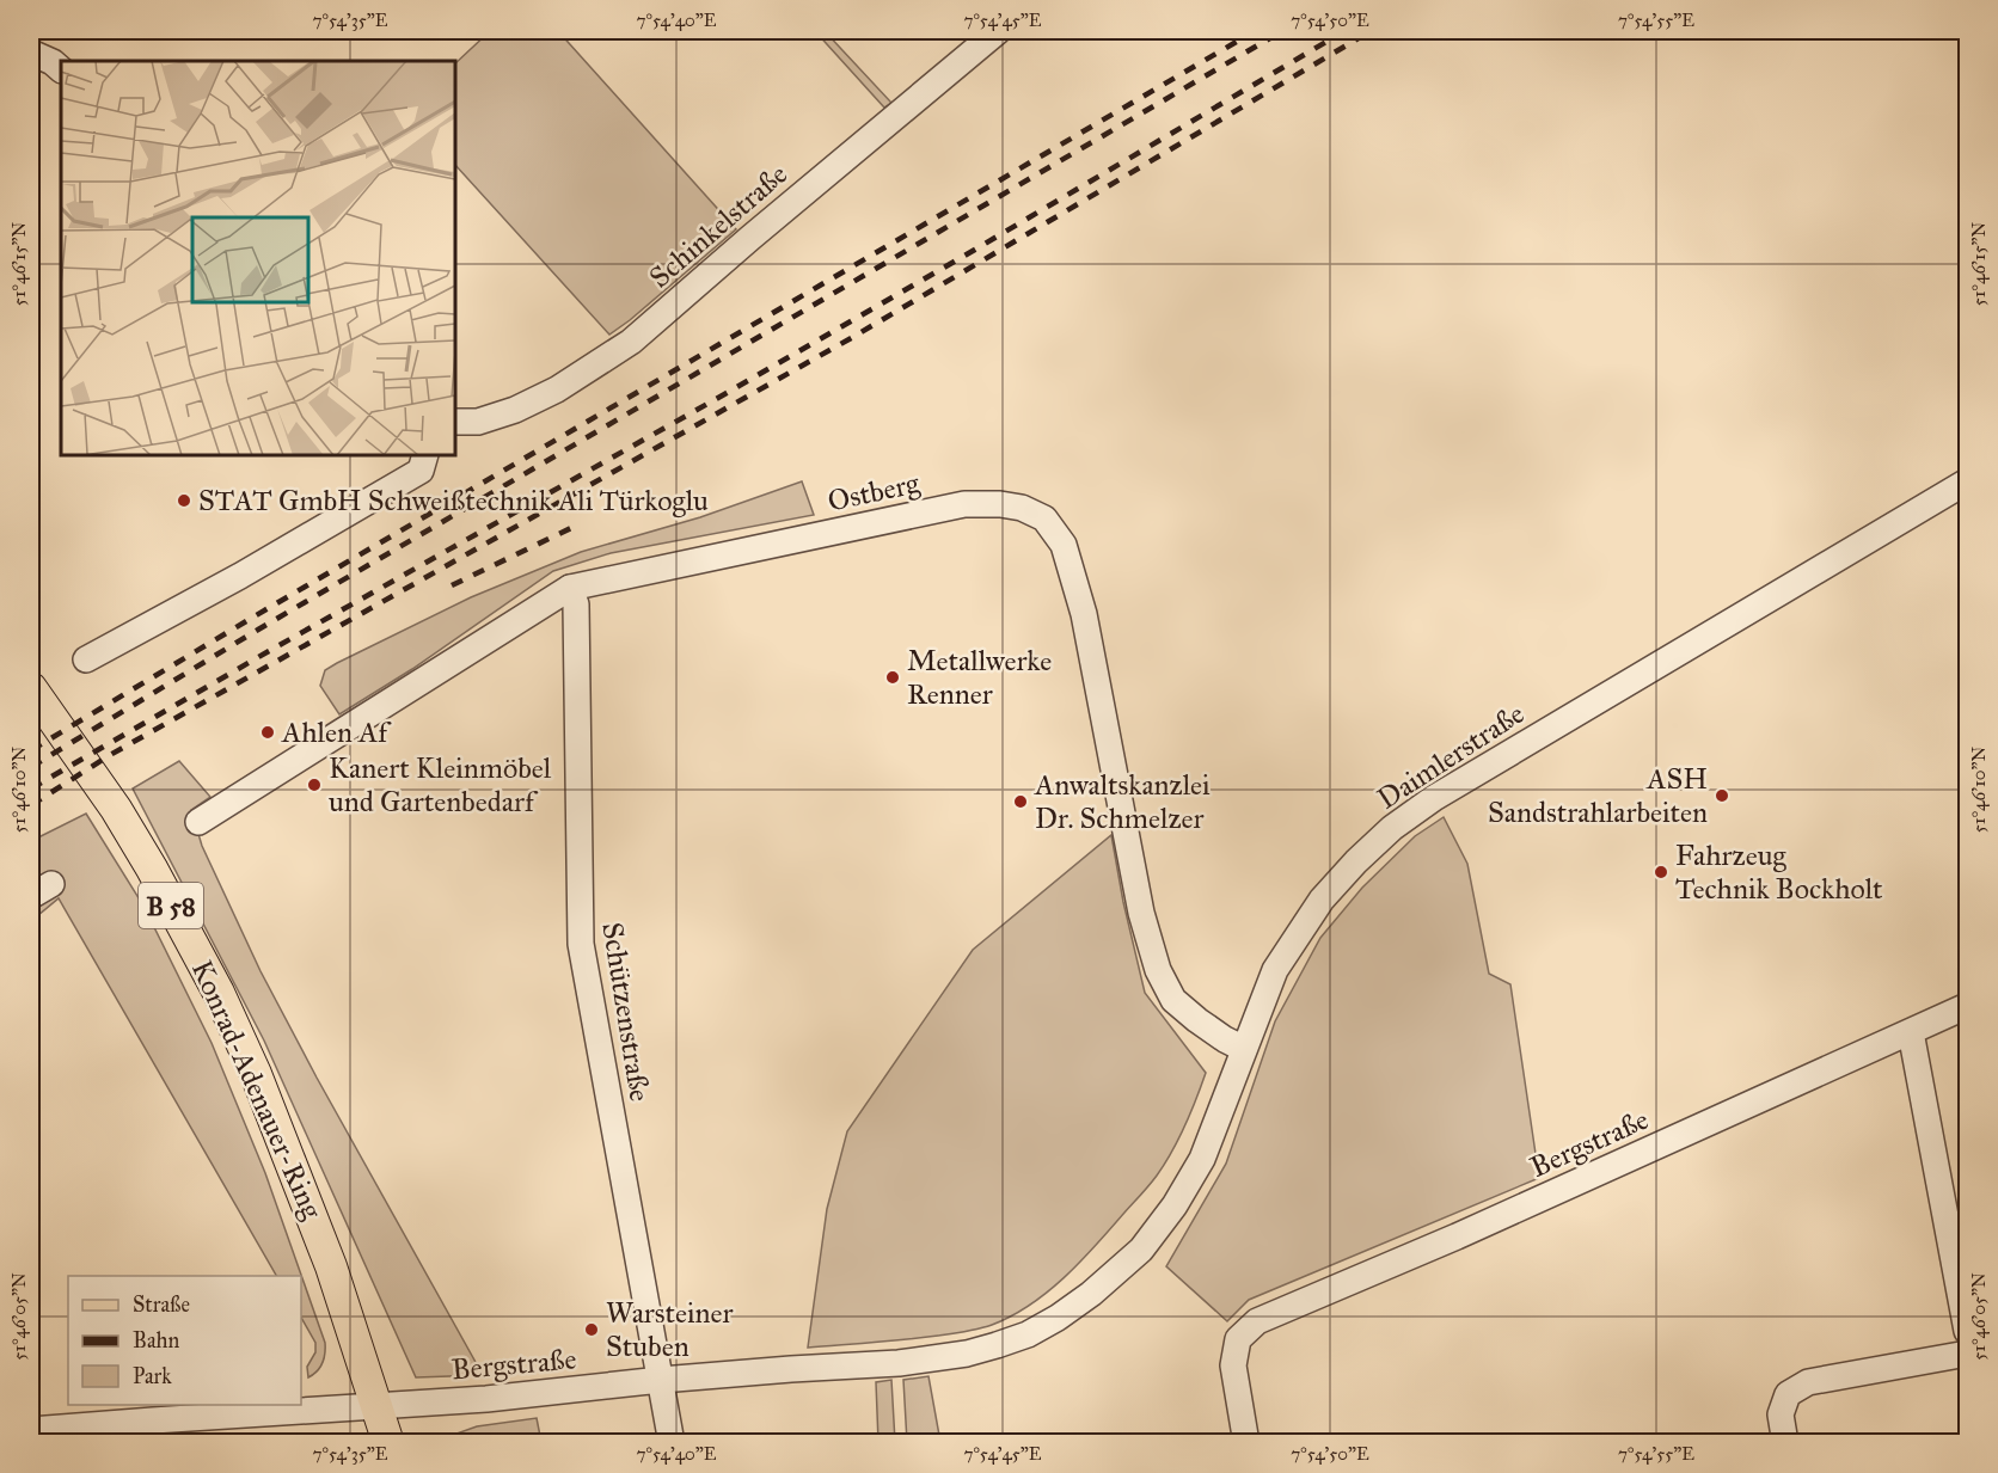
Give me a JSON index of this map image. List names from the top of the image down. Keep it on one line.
{"streets":{"main road":["B 58","Konrad-Adenauer-Ring"],"street":["Schinkelstraße","Ostberg","Daimlerstraße","Schützenstraße","Bergstraße"]},"crossings":[["Ostberg","Daimlerstraße"],["Ostberg","Schützenstraße"],["Daimlerstraße","Bergstraße"],["Schützenstraße","Bergstraße"],["Konrad-Adenauer-Ring","Bergstraße"]],"places":["STAT GmbH Schweißtechnik Ali Türkoglu","Metallwerke Renner","Ahlen Af","Kanert Kleinmöbel und Gartenbedarf","ASH Sandstrahlarbeiten","Anwaltskanzlei Dr. Schmelzer","Fahrzeug Technik Bockholt","Warsteiner Stuben"],"legend":["Straße","Bahn","Park"],"coordinates":["7°54'35\"E","7°54'40\"E","7°54'45\"E","7°54'50\"E","7°54'55\"E","51°46'15\"N","51°46'10\"N","51°46'05\"N"]}
